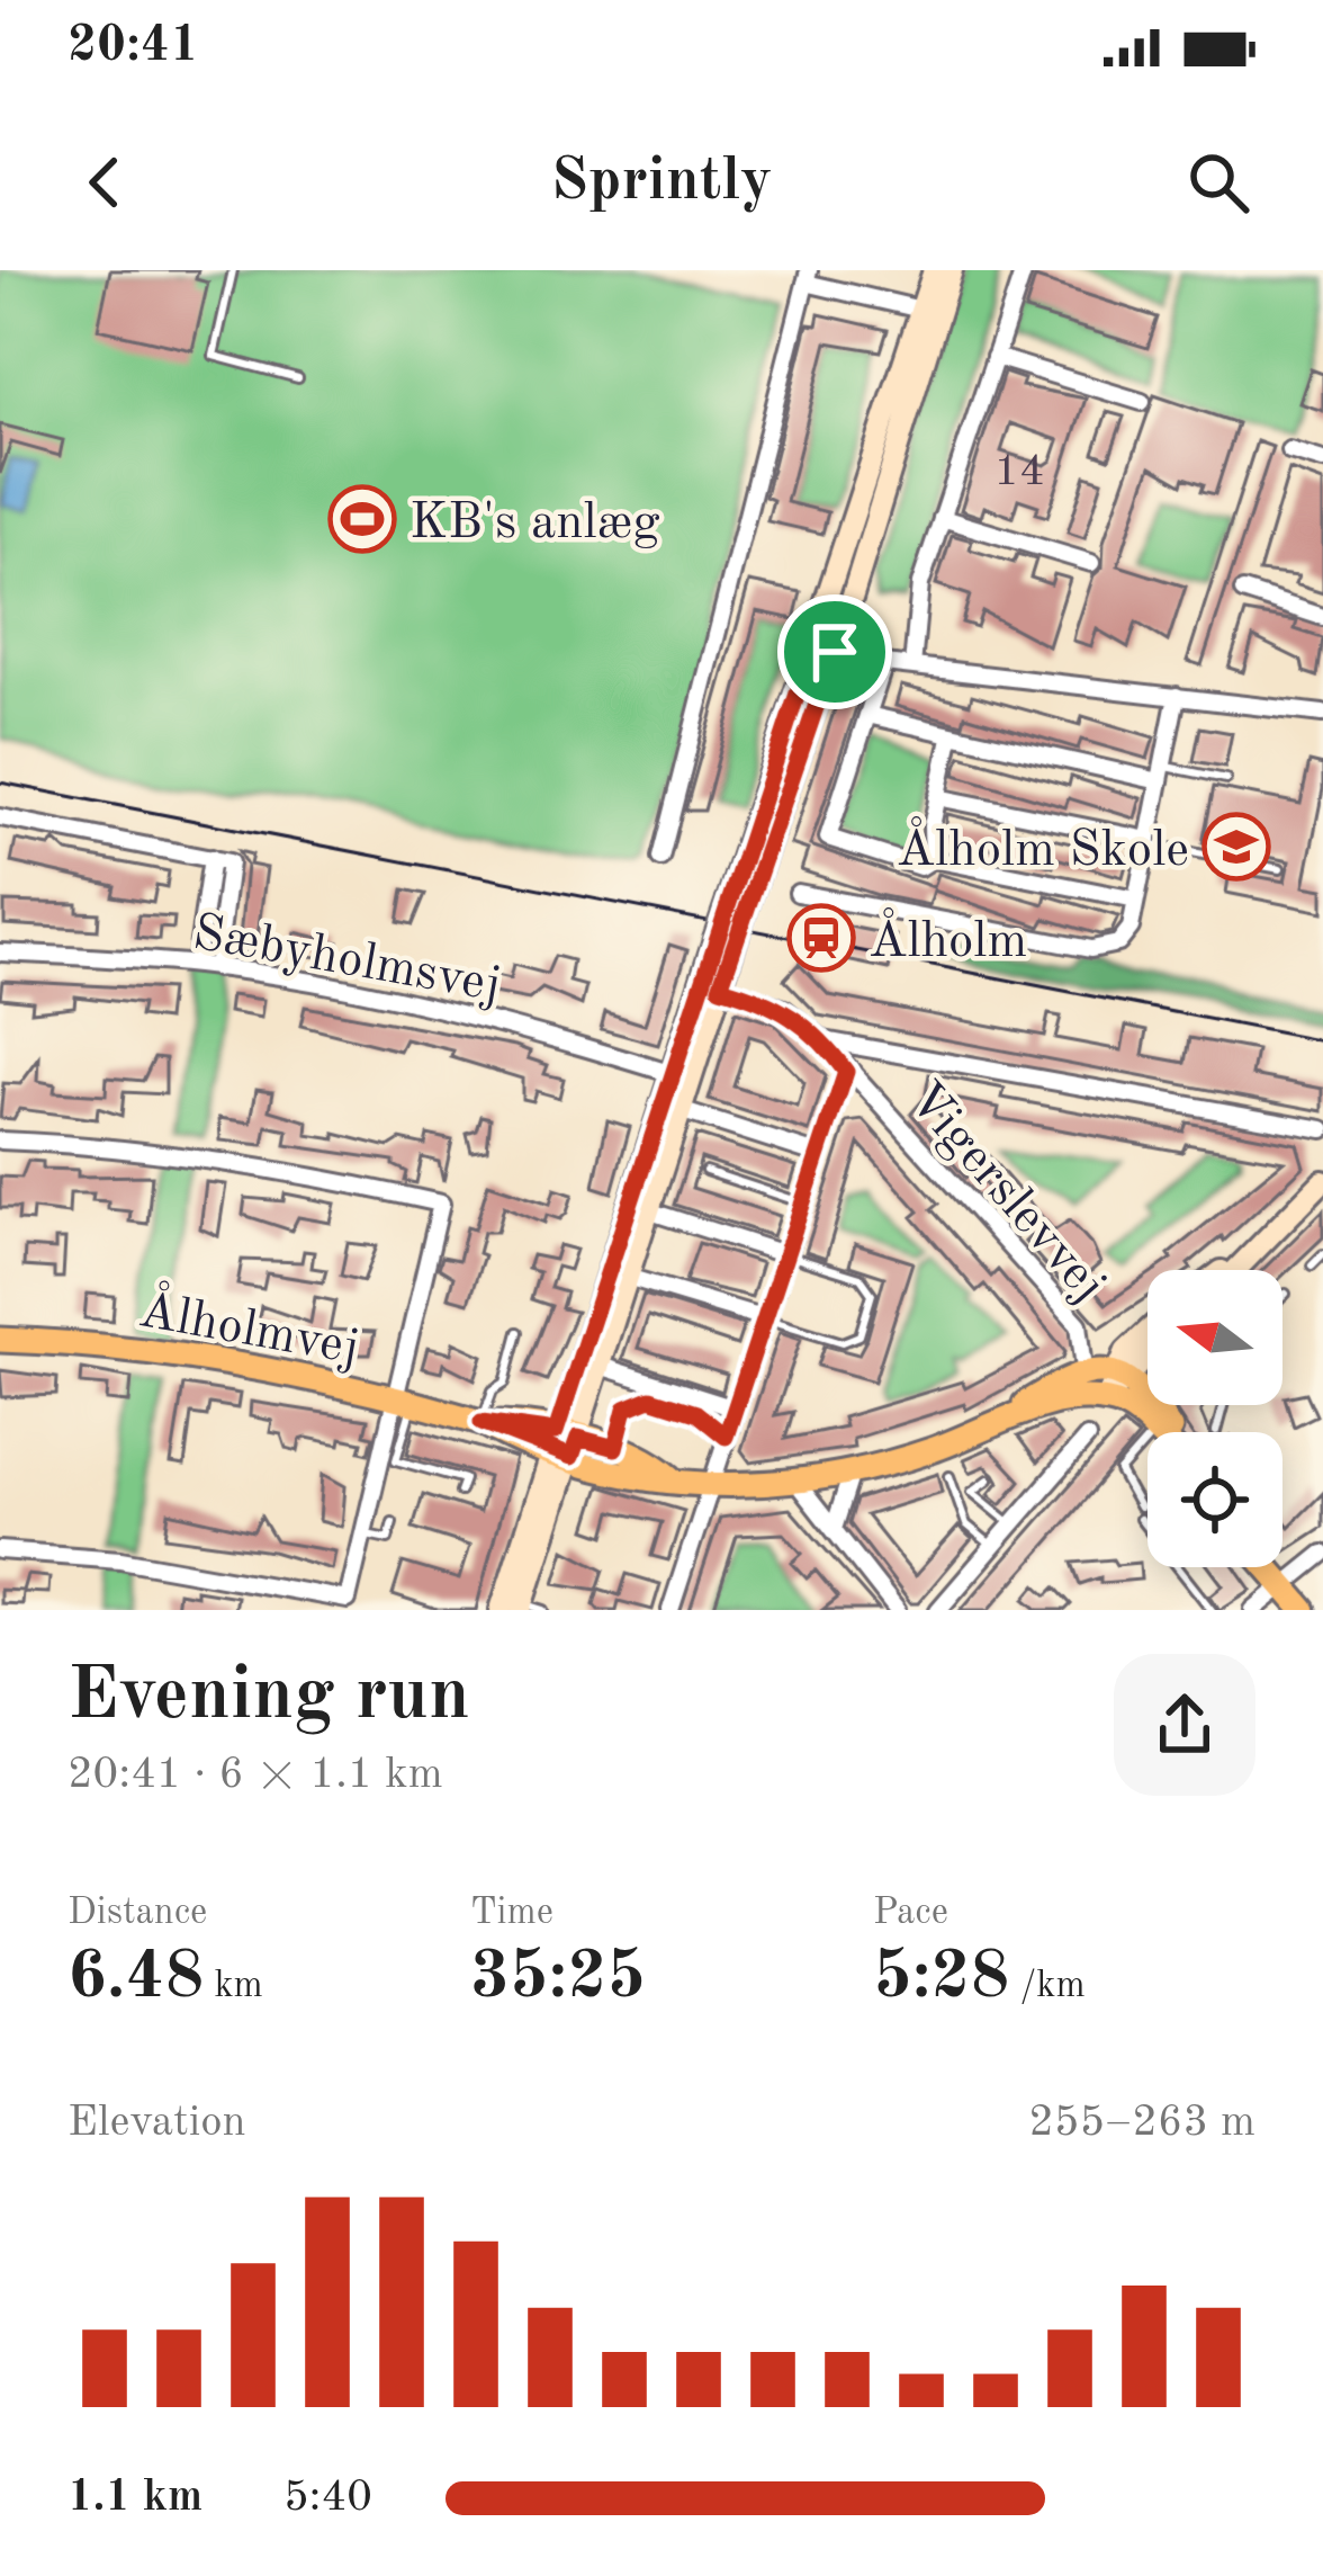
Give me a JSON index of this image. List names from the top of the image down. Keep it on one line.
{"streets":{"main road":["Ålholmvej"],"street":["Sæbyholmsvej","Vigerslevvej"]},"crossings":[["Vigerslevvej","Ålholmvej"]],"places":{"sports":["KB's anlæg"],"school or university":["Ålholm Skole"],"station":["Ålholm"]},"house_numbers":["14"],"north":"left","page":{"status":"20:41","header":"Sprintly","heading":["Evening run","20:41 · 6 × 1.1 km"],"stats":[["Distance","6.48 km"],["Time","35:25"],["Pace","5:28 /km"]],"chart":["Elevation","255–263 m"],"list":[{"name":"1.1 km","note":"5:40"}]}}
